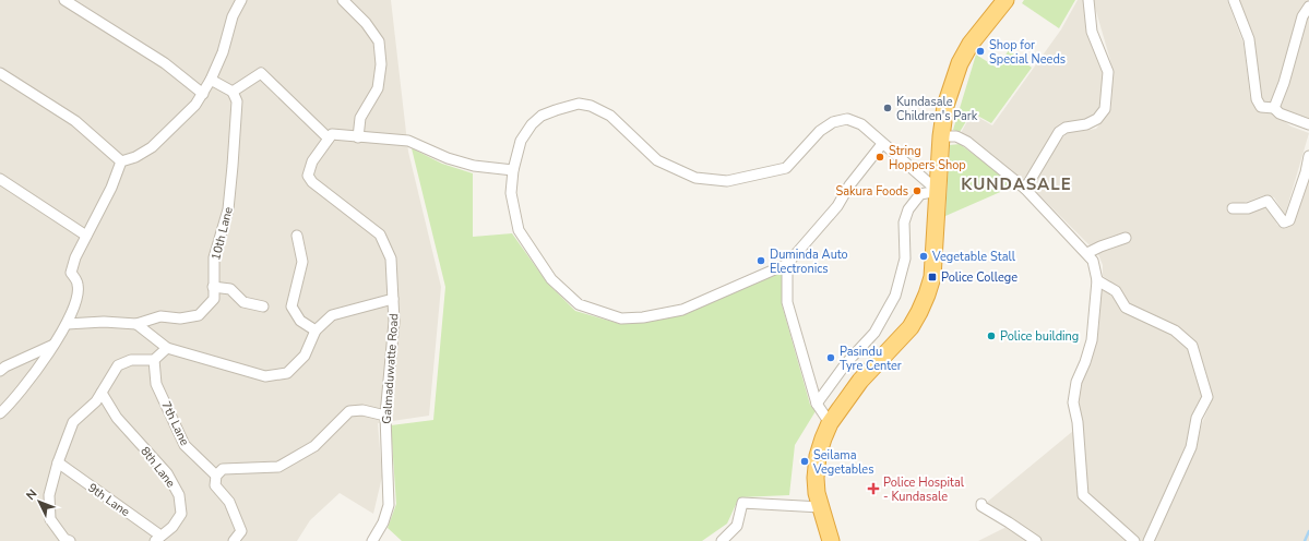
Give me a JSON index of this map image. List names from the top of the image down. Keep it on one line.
{"streets":{"street":["10th Lane","Galmaduwatte Road","7th Lane","8th Lane","9th Lane"]},"crossings":[["8th Lane","9th Lane"]],"districts":["KUNDASALE"],"places":{"other":["Shop for Special Needs","Kundasale Children's Park","String Hoppers Shop","Sakura Foods","Vegetable Stall","Duminda Auto Electronics","Police building","Pasindu Tyre Center","Seilama Vegetables"],"transit":["Police College"],"health":["Police Hospital - Kundasale"]},"north":"top left"}
